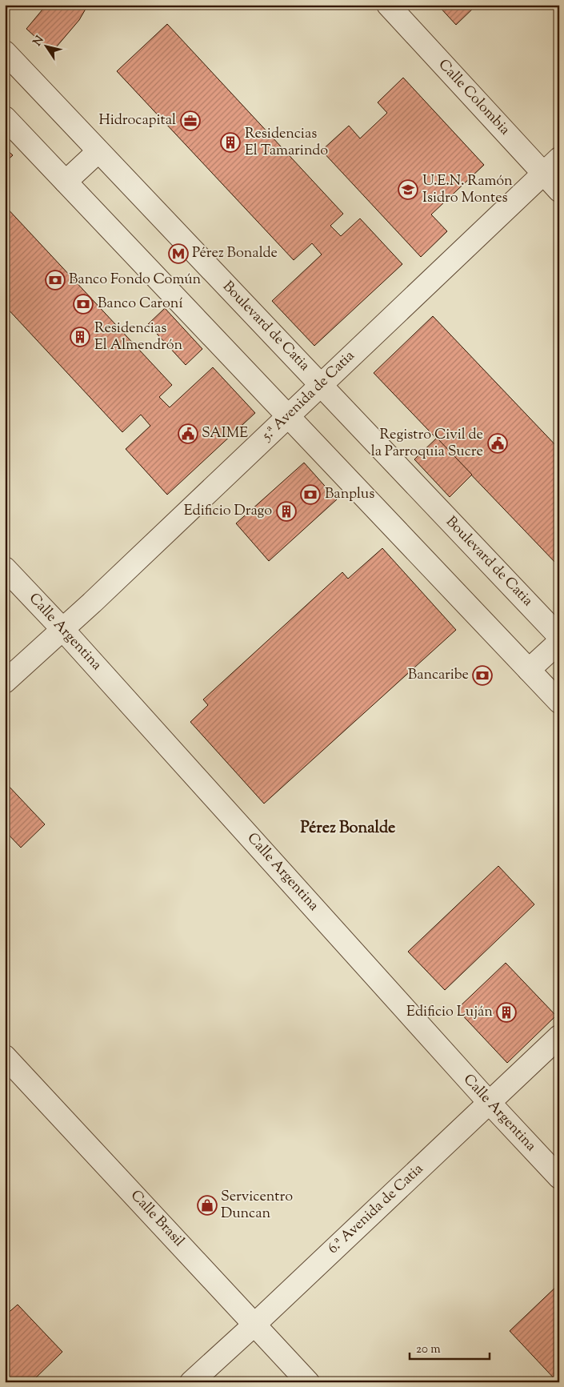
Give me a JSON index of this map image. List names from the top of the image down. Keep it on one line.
{"streets":{"street":["Calle Colombia","Boulevard de Catia","5.ª Avenida de Catia","Calle Argentina","6.ª Avenida de Catia","Calle Brasil"]},"crossings":[["Calle Colombia","5.ª Avenida de Catia"],["Boulevard de Catia","5.ª Avenida de Catia"],["5.ª Avenida de Catia","Calle Argentina"],["Calle Argentina","6.ª Avenida de Catia"],["6.ª Avenida de Catia","Calle Brasil"]],"districts":["Pérez Bonalde"],"places":{"office":["Hidrocapital"],"building":["Residencias El Tamarindo","Residencias El Almendrón","Edificio Drago","Edificio Luján"],"school or university":["U.E.N. Ramón Isidro Montes"],"metro station":["Pérez Bonalde"],"bank":["Banco Fondo Común","Banco Caroní","Banplus","Bancaribe"],"public building":["SAIME","Registro Civil de la Parroquia Sucre"],"shop":["Servicentro Duncan"]},"scale_bar":"20 m","north":"top left"}
